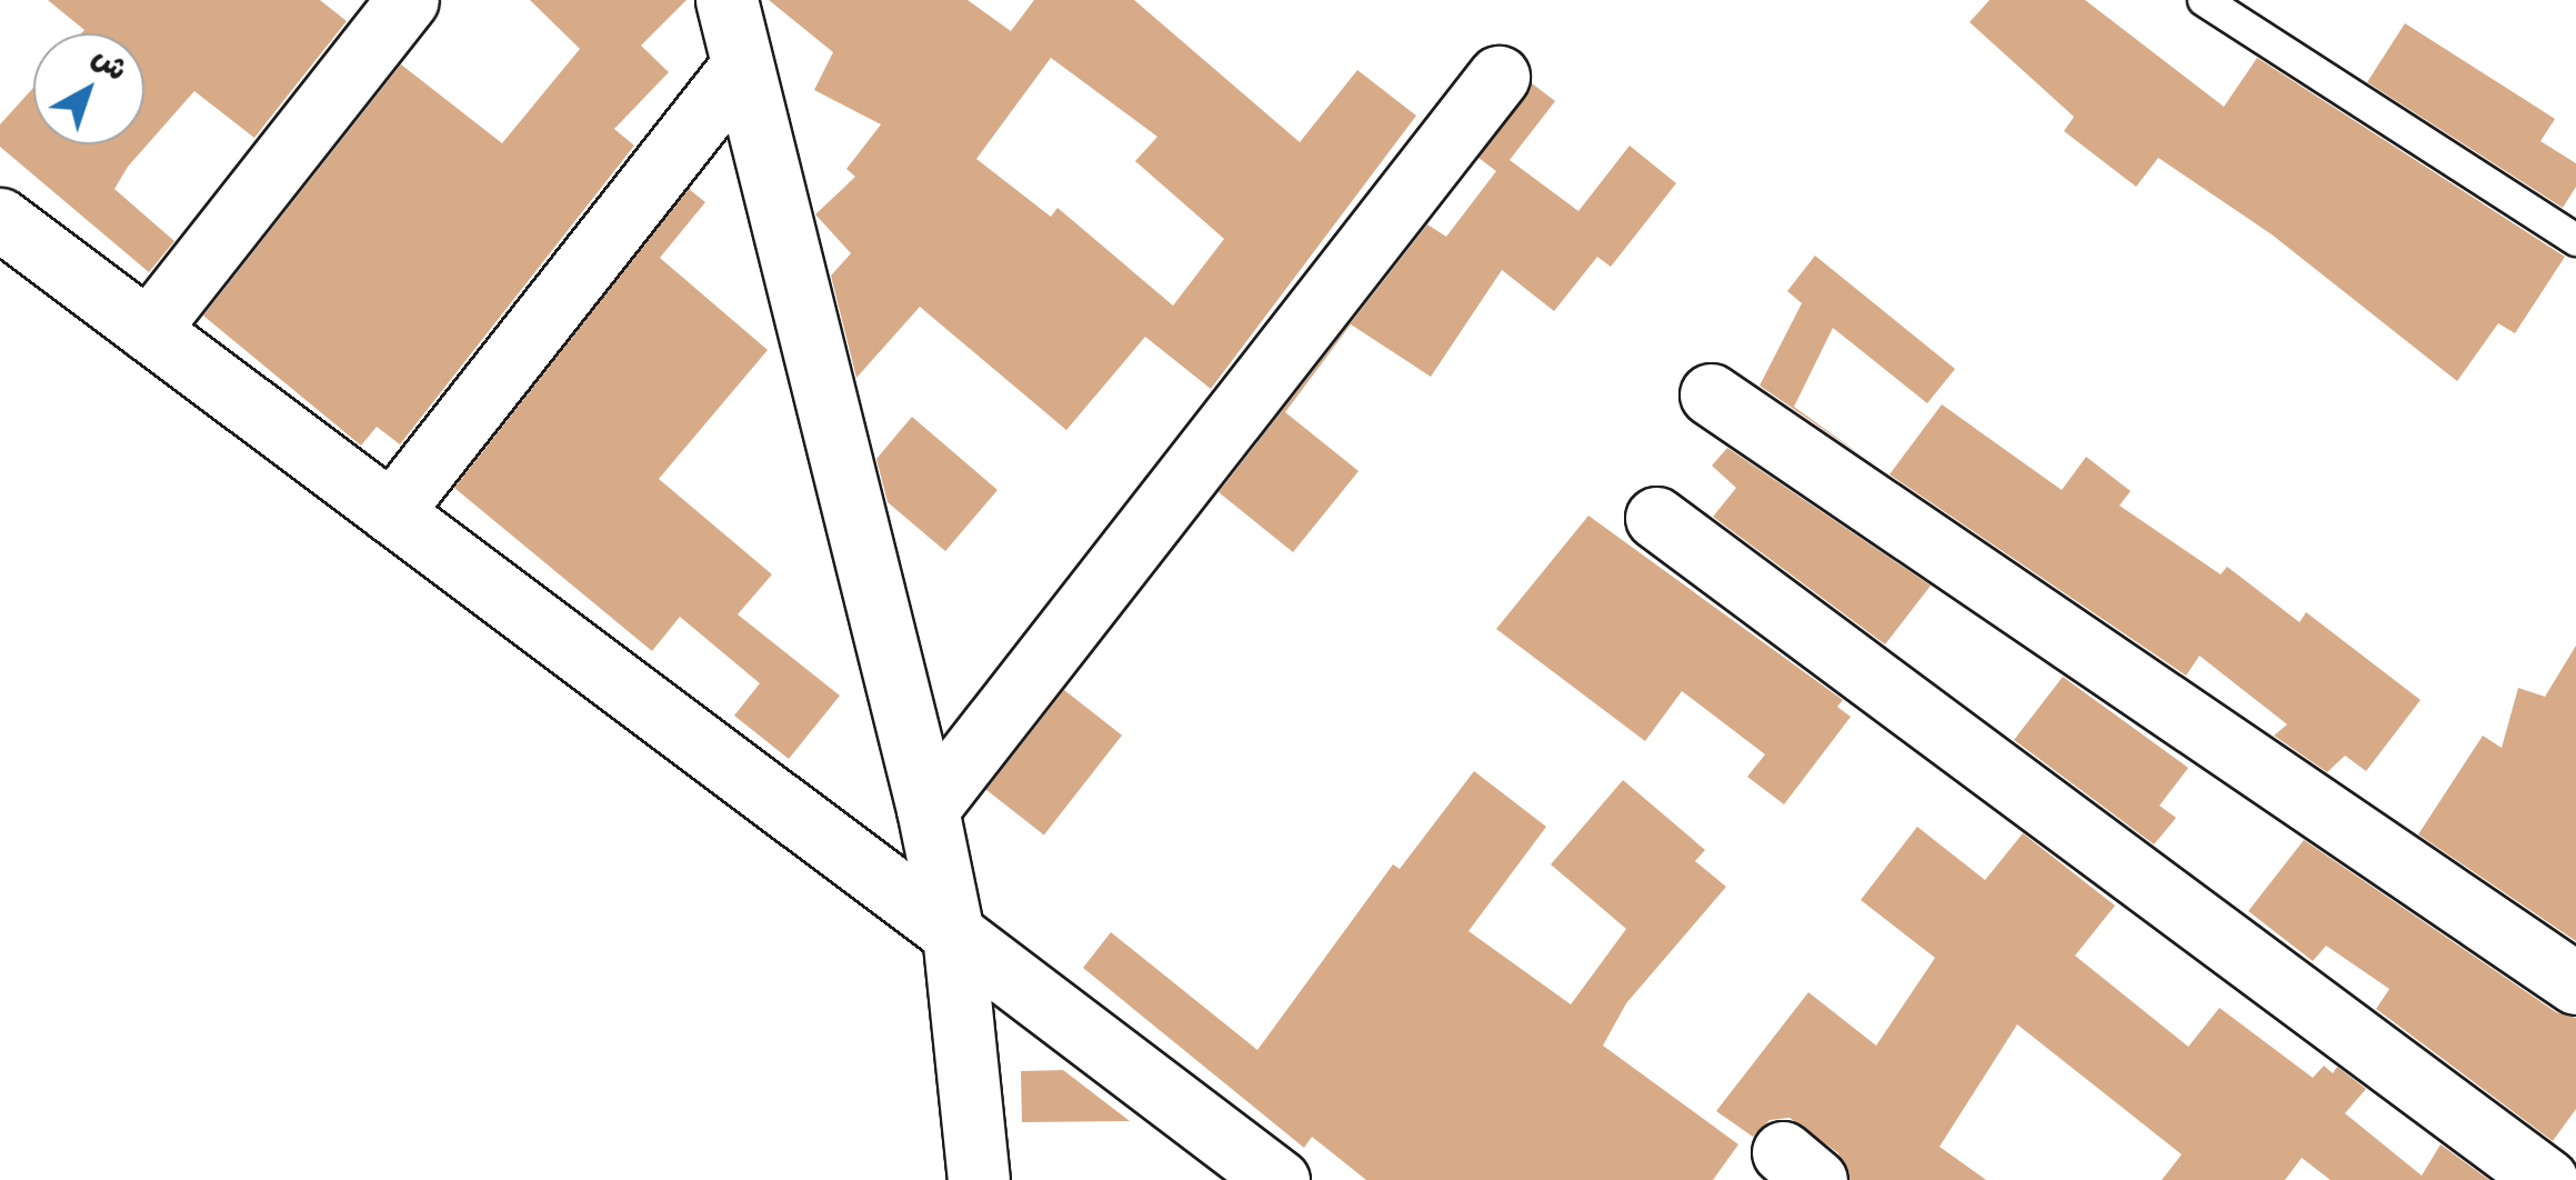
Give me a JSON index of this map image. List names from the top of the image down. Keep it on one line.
{"north":"top right"}
